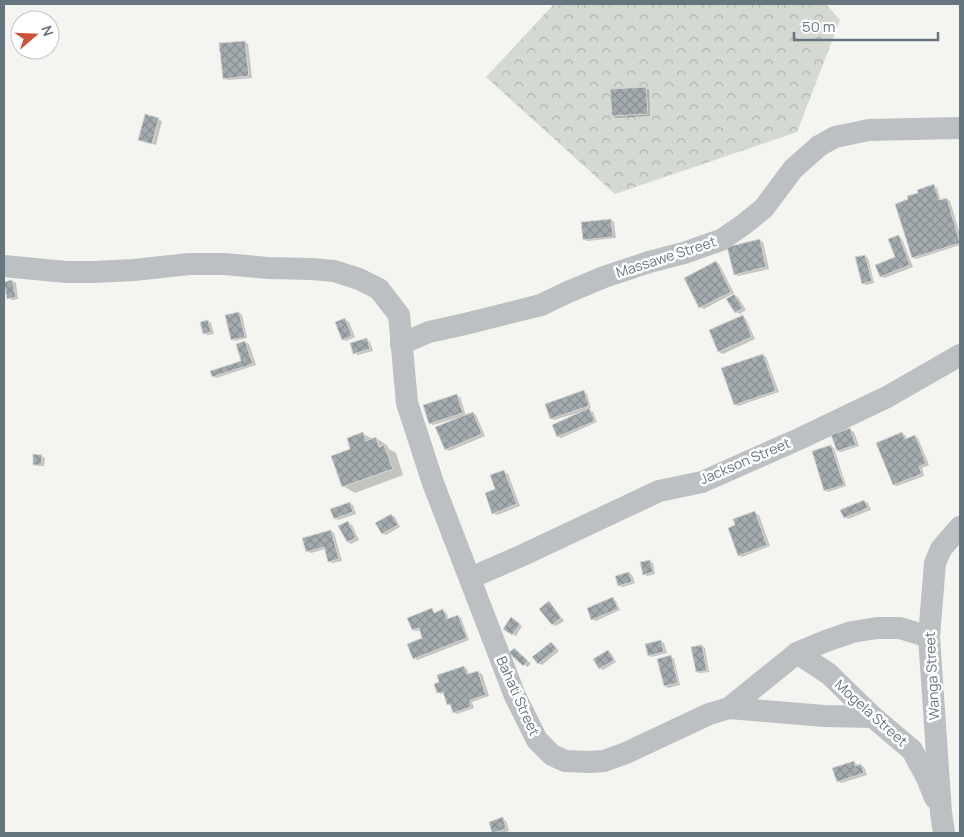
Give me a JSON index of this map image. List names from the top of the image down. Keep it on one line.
{"streets":{"street":["Massawe Street","Jackson Street","Wanga Street","Bahati Street","Mogela Street"]},"crossings":[["Massawe Street","Bahati Street"],["Jackson Street","Bahati Street"],["Wanga Street","Mogela Street"],["Bahati Street","Mogela Street"]],"scale_bar":"50 m","north":"right"}
